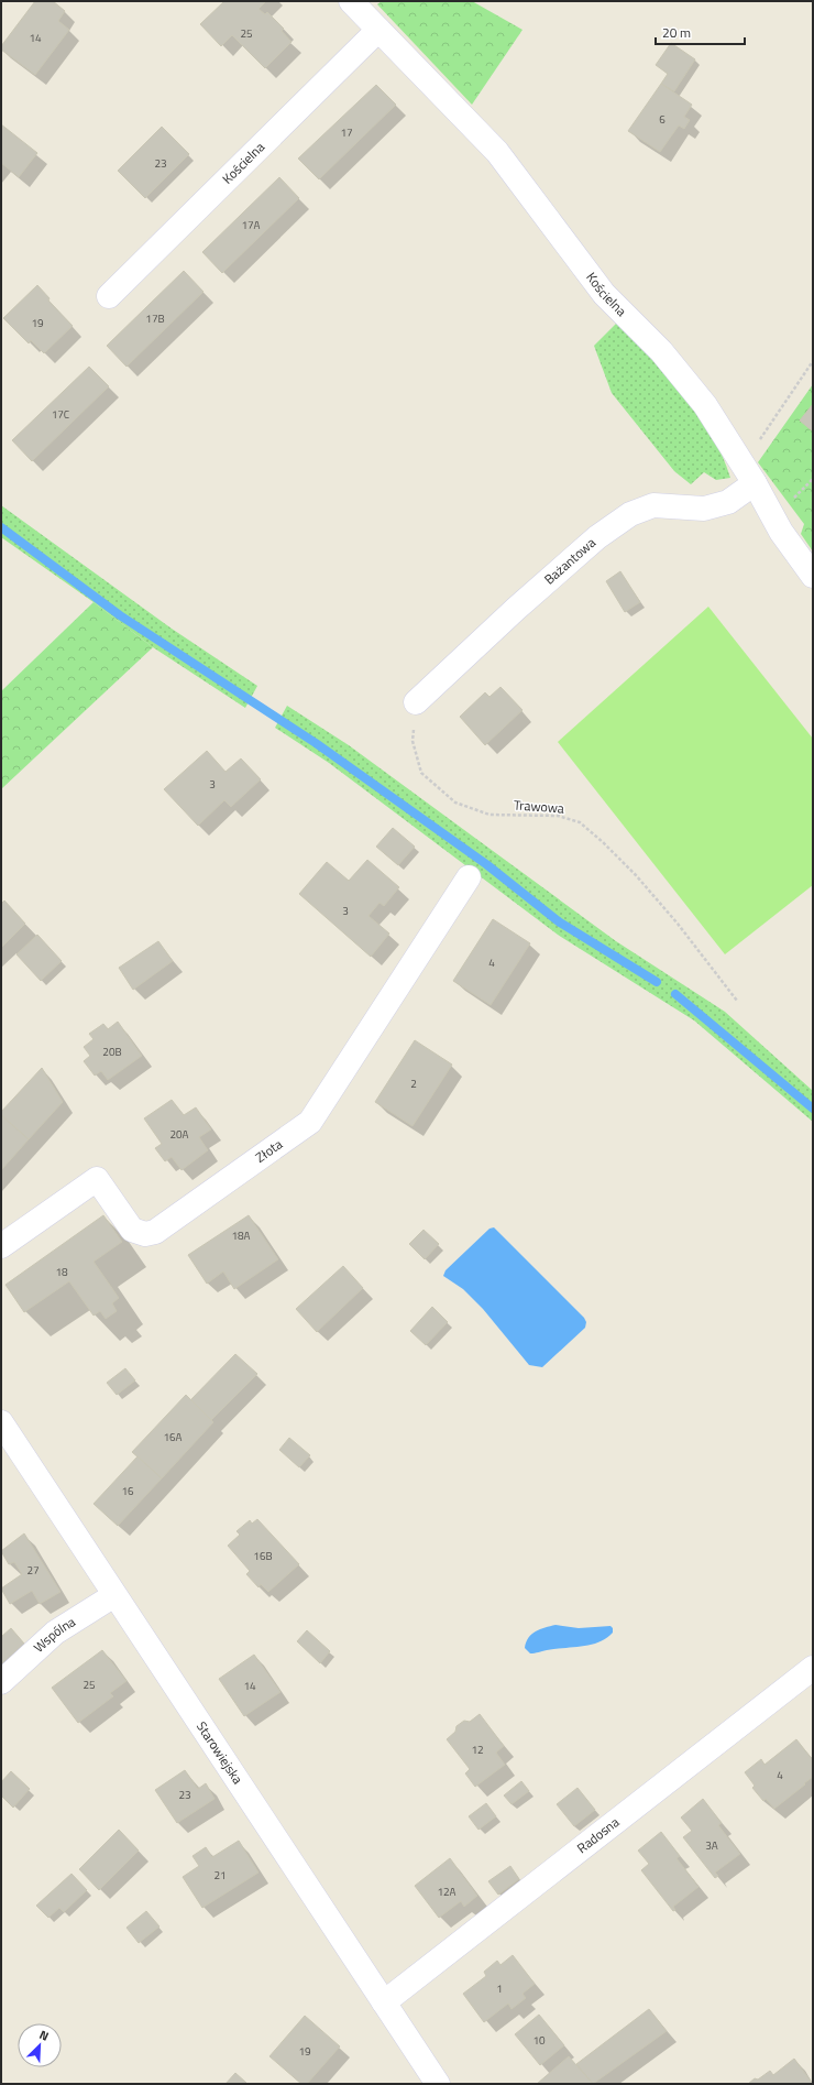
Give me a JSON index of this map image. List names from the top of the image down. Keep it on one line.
{"streets":{"street":["Kościelna","Bażantowa","Złota","Wspólna","Starowiejska","Radosna"],"path":["Trawowa"]},"crossings":[["Kościelna","Bażantowa"],["Bażantowa","Trawowa"],["Wspólna","Starowiejska"],["Starowiejska","Radosna"]],"house_numbers":["25","14","6","17","23","17A","17B","19","17C","3","3","4","20B","2","20A","18A","18","16A","16","16B","27","25","14","12","4","23","3A","21","12A","1","10","19"],"scale_bar":"20 m","north":"top right"}
